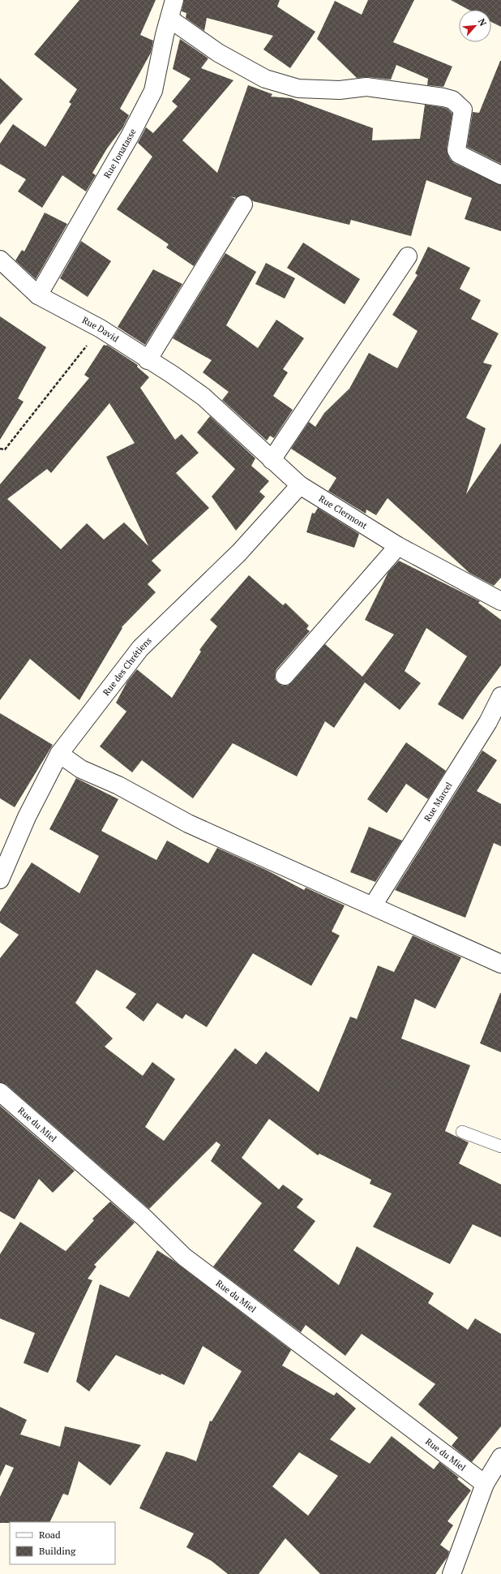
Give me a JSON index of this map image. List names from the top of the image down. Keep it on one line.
{"streets":{"street":["Rue Jonatasse","Rue David","Rue Clermont","Rue des Chrétiens","Rue Marcel","Rue du Miel"]},"crossings":[["Rue Jonatasse","Rue David"],["Rue David","Rue Clermont"],["Rue Clermont","Rue des Chrétiens"]],"legend":["Road","Building"],"north":"top right"}
